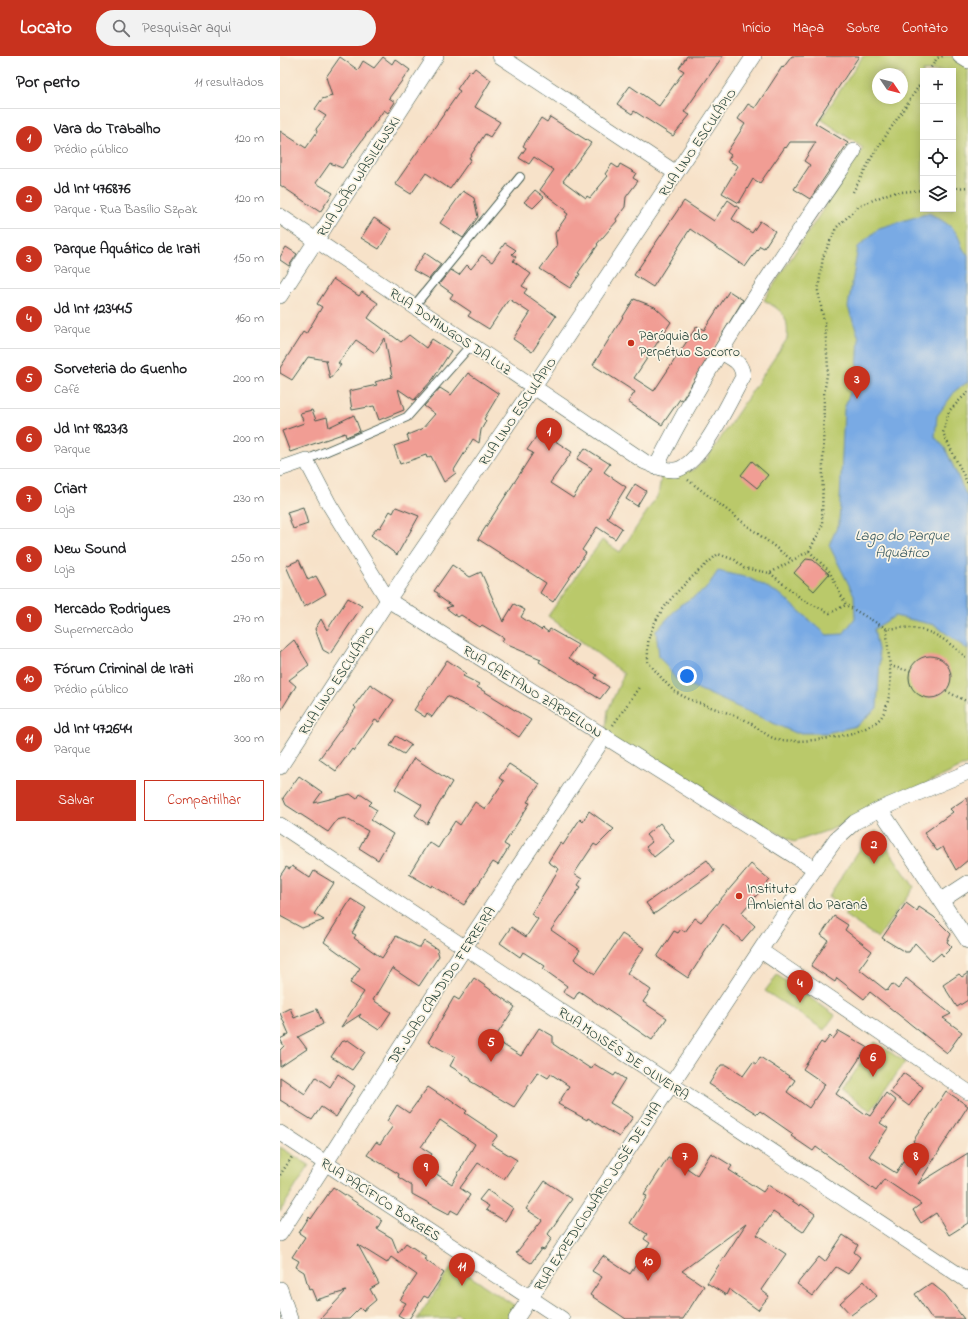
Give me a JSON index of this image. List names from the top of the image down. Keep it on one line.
{"streets":{"street":["RUA LINO ESCULÁPIO","RUA JOÃO WASILEWSKI","RUA DOMINGOS DA LUZ","RUA CAETANO ZARPELLON","DR. JOAO CANDIDO FERREIRA","RUA MOISÉS DE OLIVEIRA","RUA EXPEDICIONÁRIO JOSÉ DE LIMA","RUA PACÍFICO BORGES"]},"crossings":[["RUA LINO ESCULÁPIO","RUA DOMINGOS DA LUZ"],["RUA LINO ESCULÁPIO","RUA CAETANO ZARPELLON"],["RUA JOÃO WASILEWSKI","RUA DOMINGOS DA LUZ"],["RUA CAETANO ZARPELLON","DR. JOAO CANDIDO FERREIRA"],["RUA CAETANO ZARPELLON","RUA EXPEDICIONÁRIO JOSÉ DE LIMA"],["DR. JOAO CANDIDO FERREIRA","RUA MOISÉS DE OLIVEIRA"],["DR. JOAO CANDIDO FERREIRA","RUA PACÍFICO BORGES"],["RUA MOISÉS DE OLIVEIRA","RUA EXPEDICIONÁRIO JOSÉ DE LIMA"],["RUA EXPEDICIONÁRIO JOSÉ DE LIMA","RUA PACÍFICO BORGES"]],"water":["Lago do Parque Aquático"],"places":["Paróquia do Perpétuo Socorro","Instituto Ambiental do Paraná"],"north":"bottom right","page":{"header":"Locato","search":"Pesquisar aqui","nav":["Início","Mapa","Sobre","Contato"],"heading":["Por perto","11 resultados"],"map_buttons":["+","−"],"list":[{"mark":"1","name":"Vara do Trabalho","note":"Prédio público","value":"120 m"},{"mark":"2","name":"Jd Int 476876","note":"Parque · Rua Basílio Szpak","value":"120 m"},{"mark":"3","name":"Parque Aquático de Irati","note":"Parque","value":"150 m"},{"mark":"4","name":"Jd Int 123445","note":"Parque","value":"160 m"},{"mark":"5","name":"Sorveteria do Guenho","note":"Café","value":"200 m"},{"mark":"6","name":"Jd Int 982313","note":"Parque","value":"200 m"},{"mark":"7","name":"Criart","note":"Loja","value":"230 m"},{"mark":"8","name":"New Sound","note":"Loja","value":"250 m"},{"mark":"9","name":"Mercado Rodrigues","note":"Supermercado","value":"270 m"},{"mark":"10","name":"Fórum Criminal de Irati","note":"Prédio público","value":"280 m"},{"mark":"11","name":"Jd Int 472644","note":"Parque","value":"300 m"}],"pins":["3","1","2","4","5","6","7","8","9","10","11"],"buttons":["Salvar","Compartilhar"]}}
